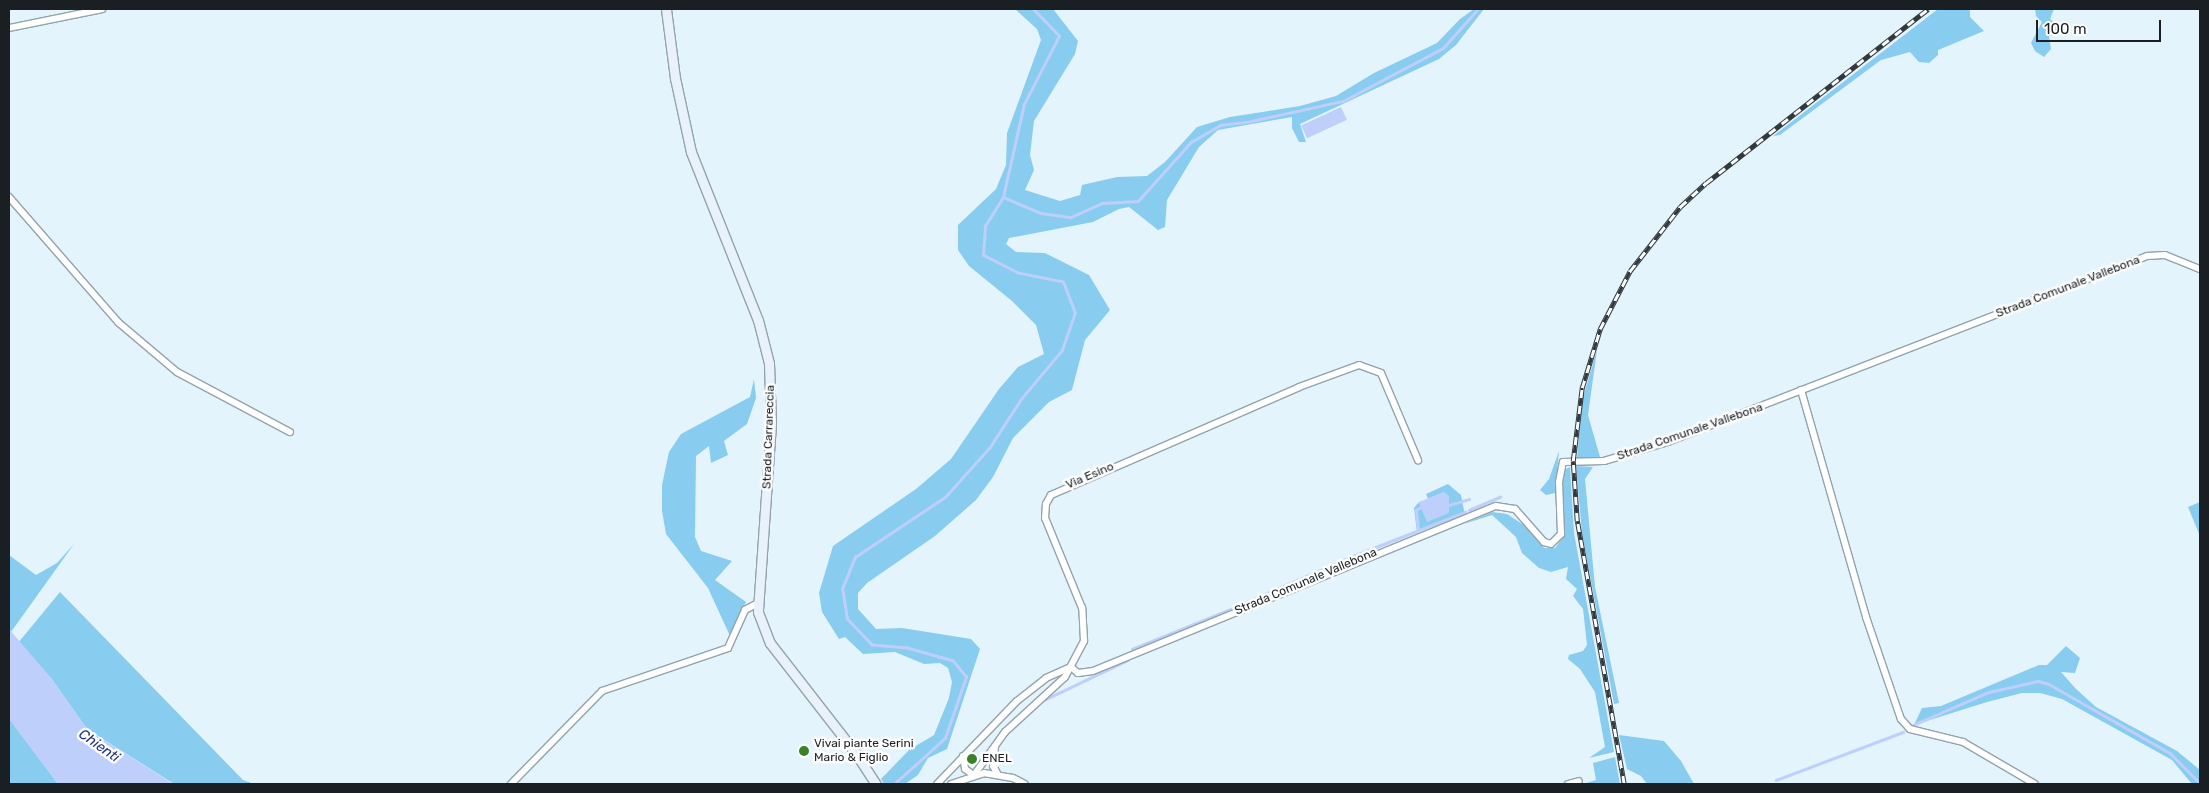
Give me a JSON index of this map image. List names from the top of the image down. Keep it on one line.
{"streets":{"main road":["Strada Carrareccia"],"street":["Strada Comunale Vallebona","Via Esino"]},"crossings":[["Strada Comunale Vallebona","Via Esino"]],"water":["Chienti"],"places":["Vivai piante Serini Mario & Figlio","ENEL"],"scale_bar":"100 m"}
